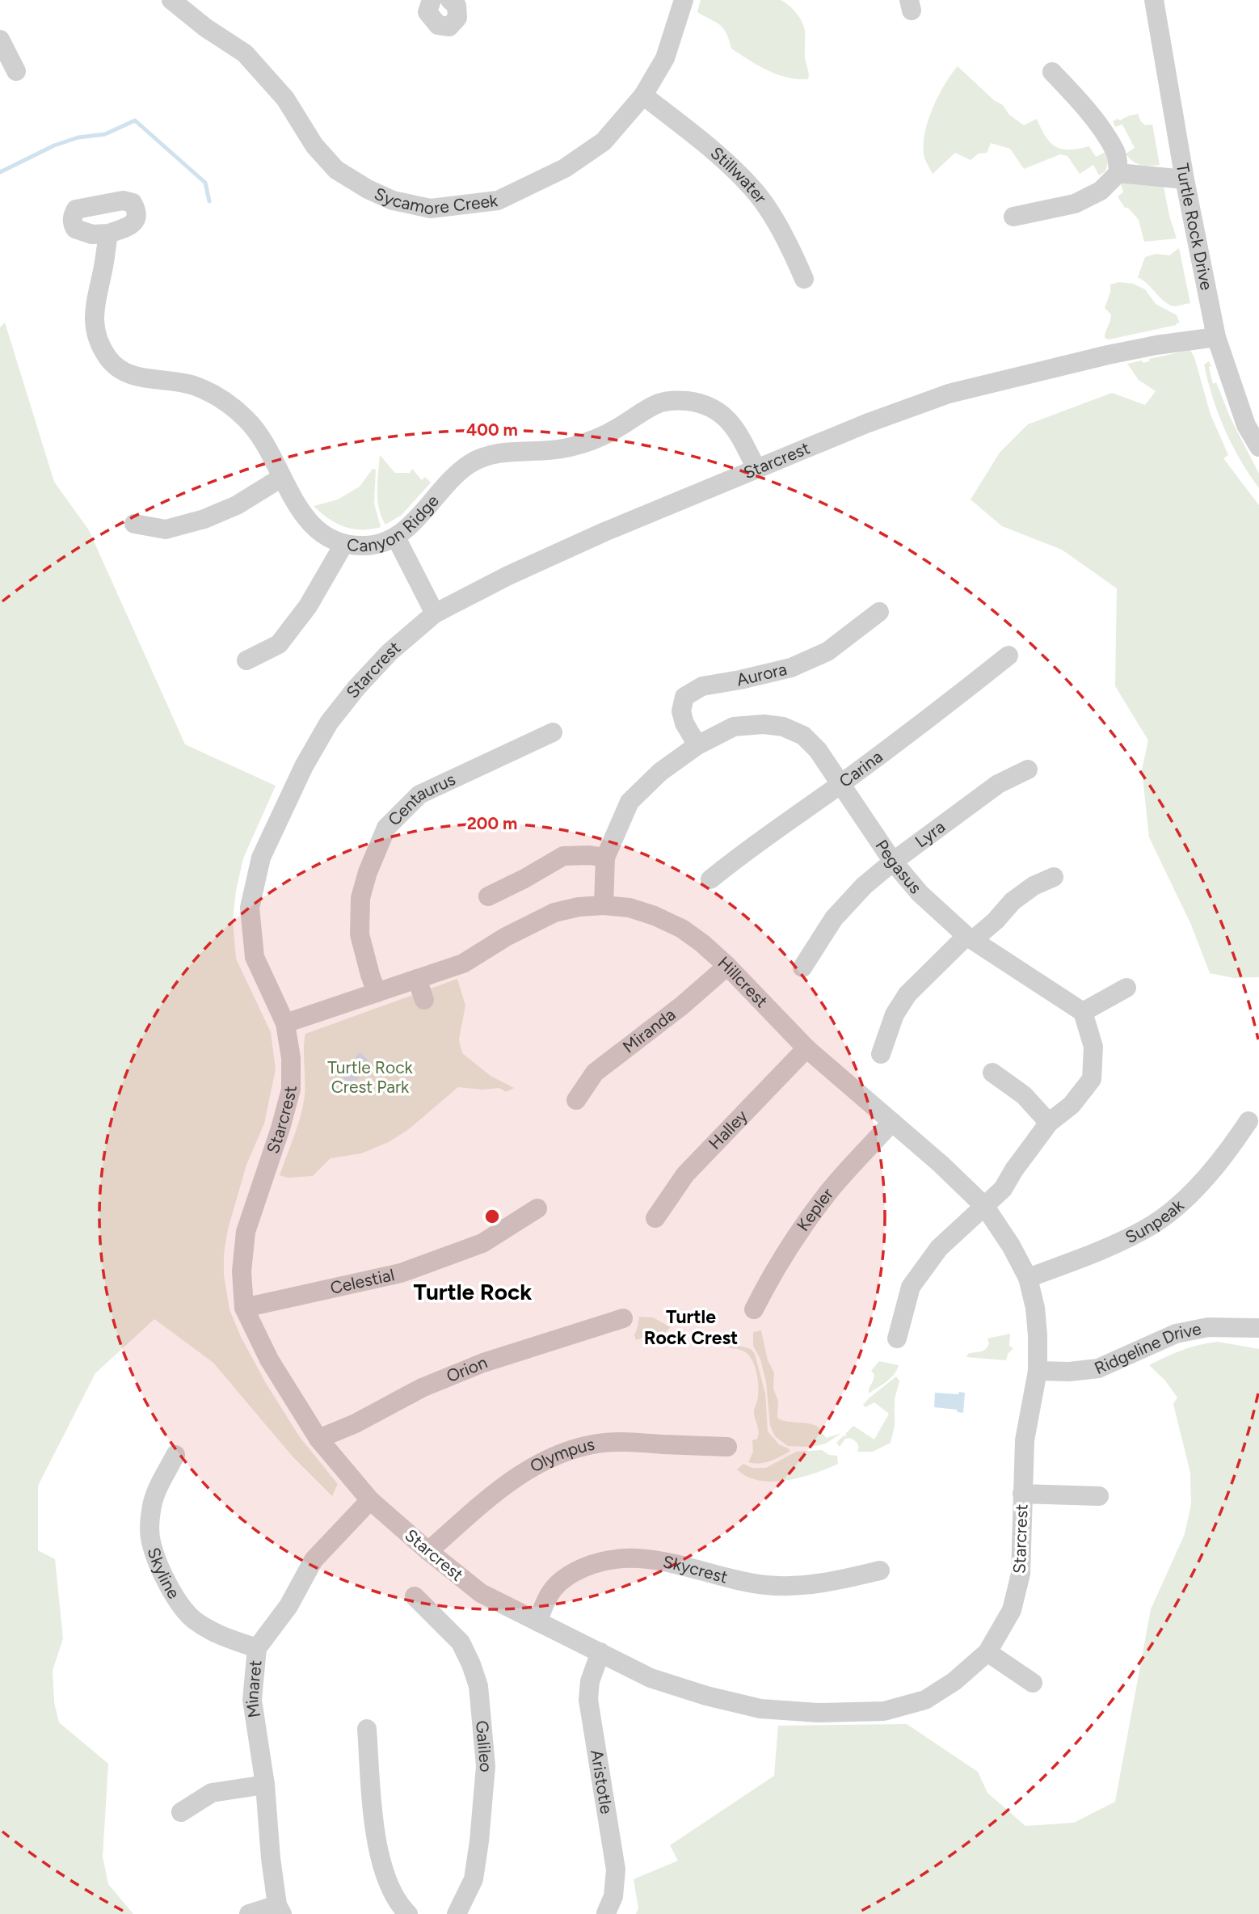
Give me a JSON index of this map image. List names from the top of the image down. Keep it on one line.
{"streets":{"street":["Stillwater","Sycamore Creek","Turtle Rock Drive","Starcrest","Canyon Ridge","Aurora","Carina","Centaurus","Lyra","Pegasus","Hillcrest","Miranda","Halley","Kepler","Sunpeak","Celestial","Ridgeline Drive","Orion","Olympus","Skycrest","Skyline","Minaret","Galileo","Aristotle"]},"crossings":[["Stillwater","Sycamore Creek"],["Turtle Rock Drive","Starcrest"],["Starcrest","Canyon Ridge"],["Starcrest","Hillcrest"],["Starcrest","Celestial"],["Starcrest","Ridgeline Drive"],["Starcrest","Orion"],["Starcrest","Olympus"],["Starcrest","Skycrest"],["Starcrest","Minaret"],["Starcrest","Aristotle"],["Aurora","Pegasus"],["Carina","Pegasus"],["Centaurus","Hillcrest"],["Lyra","Pegasus"],["Pegasus","Hillcrest"],["Hillcrest","Miranda"],["Hillcrest","Halley"],["Hillcrest","Kepler"],["Hillcrest","Sunpeak"],["Hillcrest","Ridgeline Drive"],["Skyline","Minaret"]],"districts":["Turtle Rock","Turtle Rock Crest"],"parks":["Turtle Rock Crest Park"],"rings":["400 m","200 m"]}
